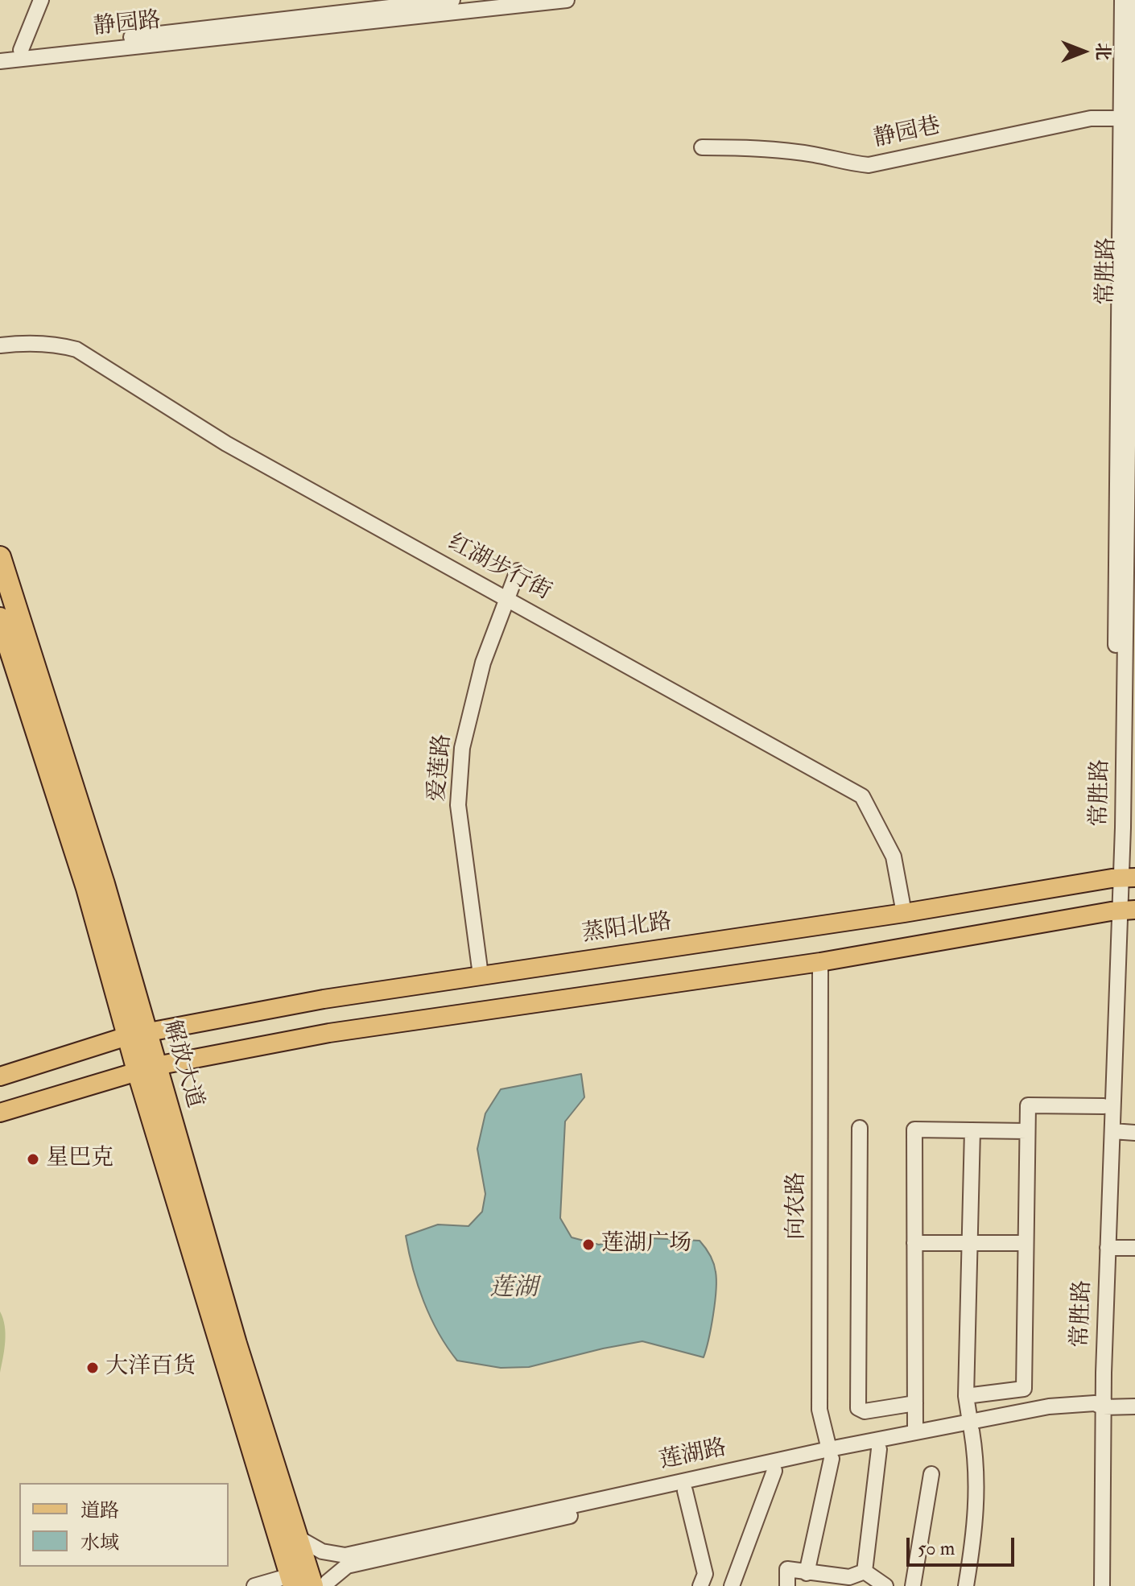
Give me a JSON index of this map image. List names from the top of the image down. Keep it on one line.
{"streets":{"highway":["解放大道"],"main road":["蒸阳北路"],"street":["静园路","静园巷","常胜路","红湖步行街","爱莲路","向农路","莲湖路"]},"crossings":[["静园巷","常胜路"],["常胜路","蒸阳北路"],["常胜路","莲湖路"],["红湖步行街","爱莲路"],["红湖步行街","蒸阳北路"],["爱莲路","蒸阳北路"],["蒸阳北路","解放大道"],["解放大道","莲湖路"],["向农路","莲湖路"]],"water":["莲湖"],"places":["星巴克","莲湖广场","大洋百货"],"legend":["道路","水域"],"scale_bar":"50 m","north":"right"}
